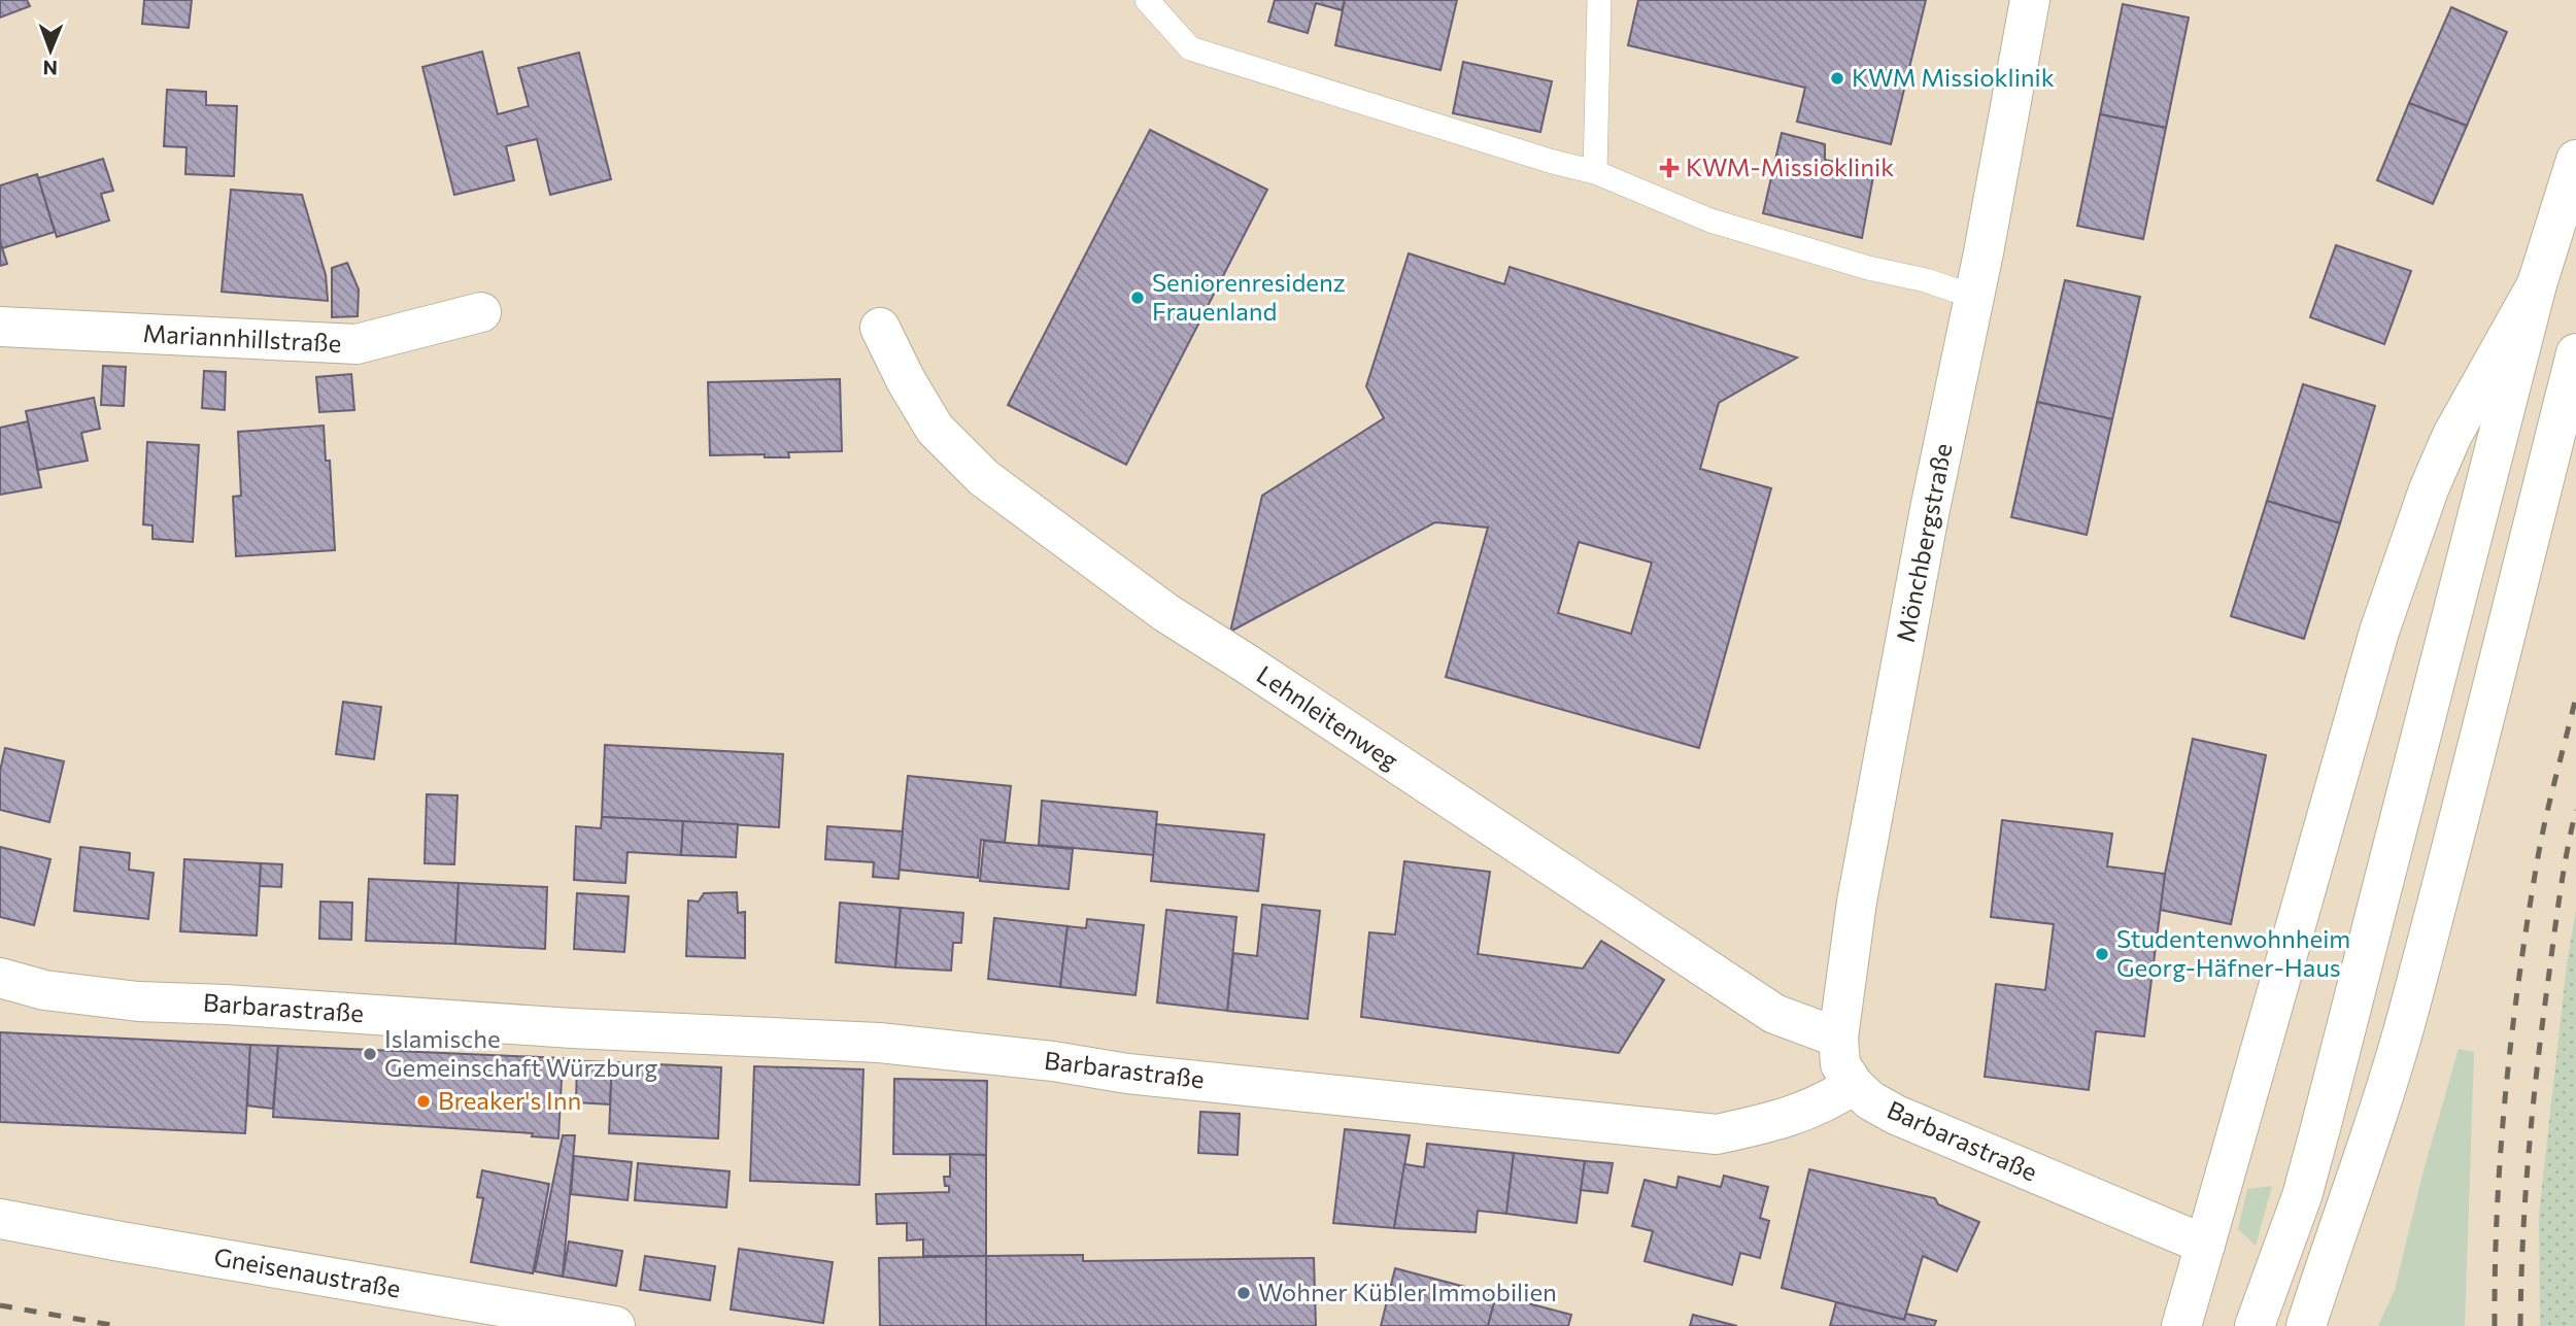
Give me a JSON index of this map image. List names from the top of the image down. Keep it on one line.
{"streets":{"main road":["Mariannhillstraße","Mönchbergstraße","Lehnleitenweg","Barbarastraße","Gneisenaustraße"]},"crossings":[["Mönchbergstraße","Lehnleitenweg"],["Mönchbergstraße","Barbarastraße"]],"places":{"other":["KWM Missioklinik","Seniorenresidenz Frauenland","Studentenwohnheim Georg-Häfner-Haus","Islamische Gemeinschaft Würzburg","Breaker's Inn","Wohner Kübler Immobilien"],"health":["KWM-Missioklinik"]},"north":"bottom"}
